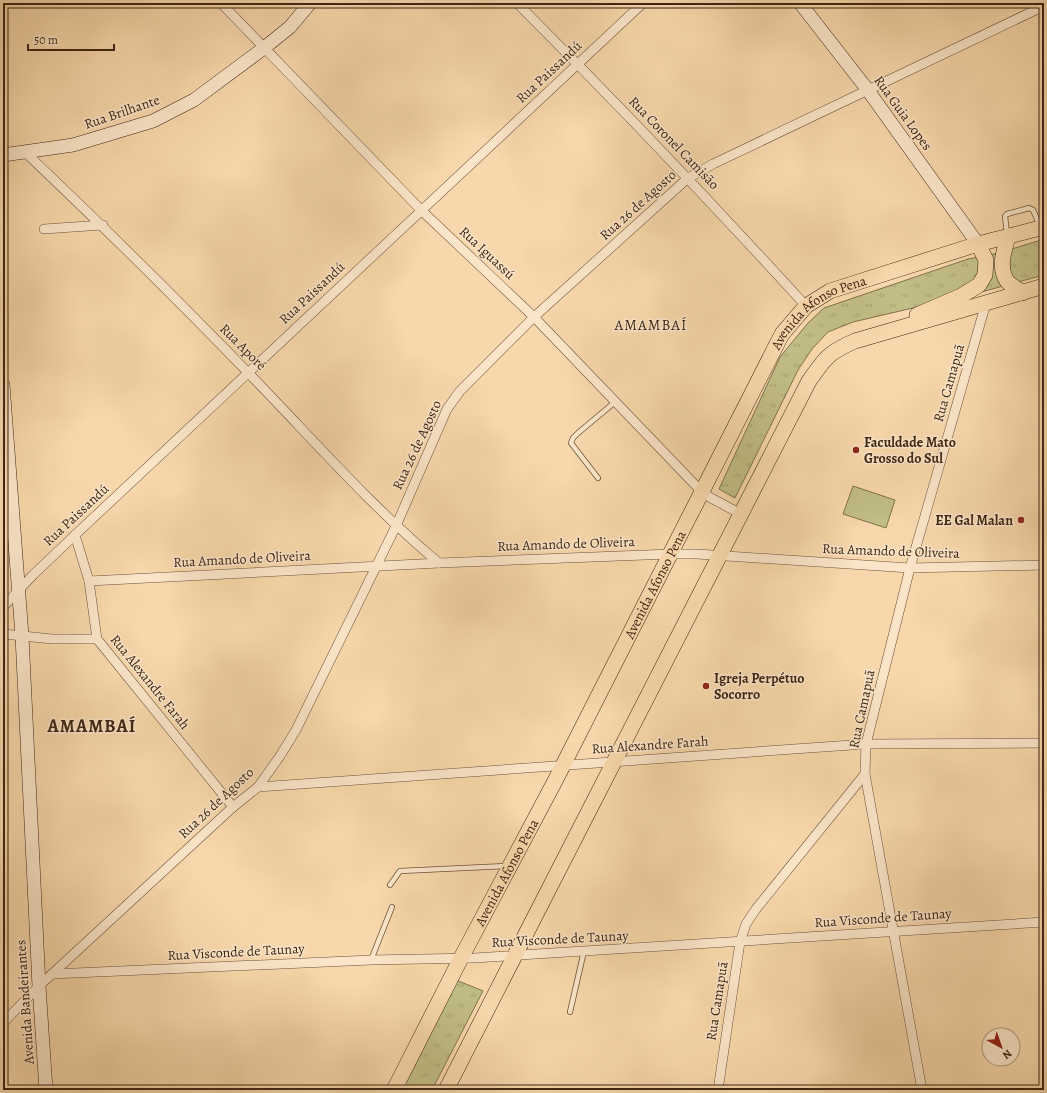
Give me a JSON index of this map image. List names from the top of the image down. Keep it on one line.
{"streets":{"main road":["Rua Brilhante","Rua Guia Lopes","Avenida Afonso Pena","Avenida Bandeirantes"],"street":["Rua Paissandú","Rua Coronel Camisão","Rua 26 de Agosto","Rua Iguassú","Rua Aporé","Rua Camapuã","Rua Amando de Oliveira","Rua Alexandre Farah","Rua Visconde de Taunay"]},"crossings":[["Rua Paissandú","Rua Coronel Camisão"],["Rua Paissandú","Rua Iguassú"],["Rua Paissandú","Rua Aporé"],["Rua Paissandú","Rua Alexandre Farah"],["Rua Paissandú","Avenida Bandeirantes"],["Rua Brilhante","Rua Iguassú"],["Rua Brilhante","Rua Aporé"],["Rua Guia Lopes","Rua 26 de Agosto"],["Rua Guia Lopes","Avenida Afonso Pena"],["Rua Coronel Camisão","Rua 26 de Agosto"],["Rua Coronel Camisão","Avenida Afonso Pena"],["Rua 26 de Agosto","Rua Iguassú"],["Rua 26 de Agosto","Rua Aporé"],["Rua 26 de Agosto","Rua Amando de Oliveira"],["Rua 26 de Agosto","Rua Alexandre Farah"],["Rua 26 de Agosto","Rua Visconde de Taunay"],["Rua 26 de Agosto","Avenida Bandeirantes"],["Rua Iguassú","Avenida Afonso Pena"],["Avenida Afonso Pena","Rua Amando de Oliveira"],["Avenida Afonso Pena","Rua Alexandre Farah"],["Avenida Afonso Pena","Rua Visconde de Taunay"],["Rua Aporé","Rua Amando de Oliveira"],["Rua Camapuã","Rua Amando de Oliveira"],["Rua Camapuã","Rua Alexandre Farah"],["Rua Camapuã","Rua Visconde de Taunay"],["Rua Amando de Oliveira","Rua Alexandre Farah"]],"districts":["AMAMBAÍ","AMAMBAÍ"],"places":["Faculdade Mato Grosso do Sul","EE Gal Malan","Igreja Perpétuo Socorro"],"scale_bar":"50 m","north":"bottom right"}
